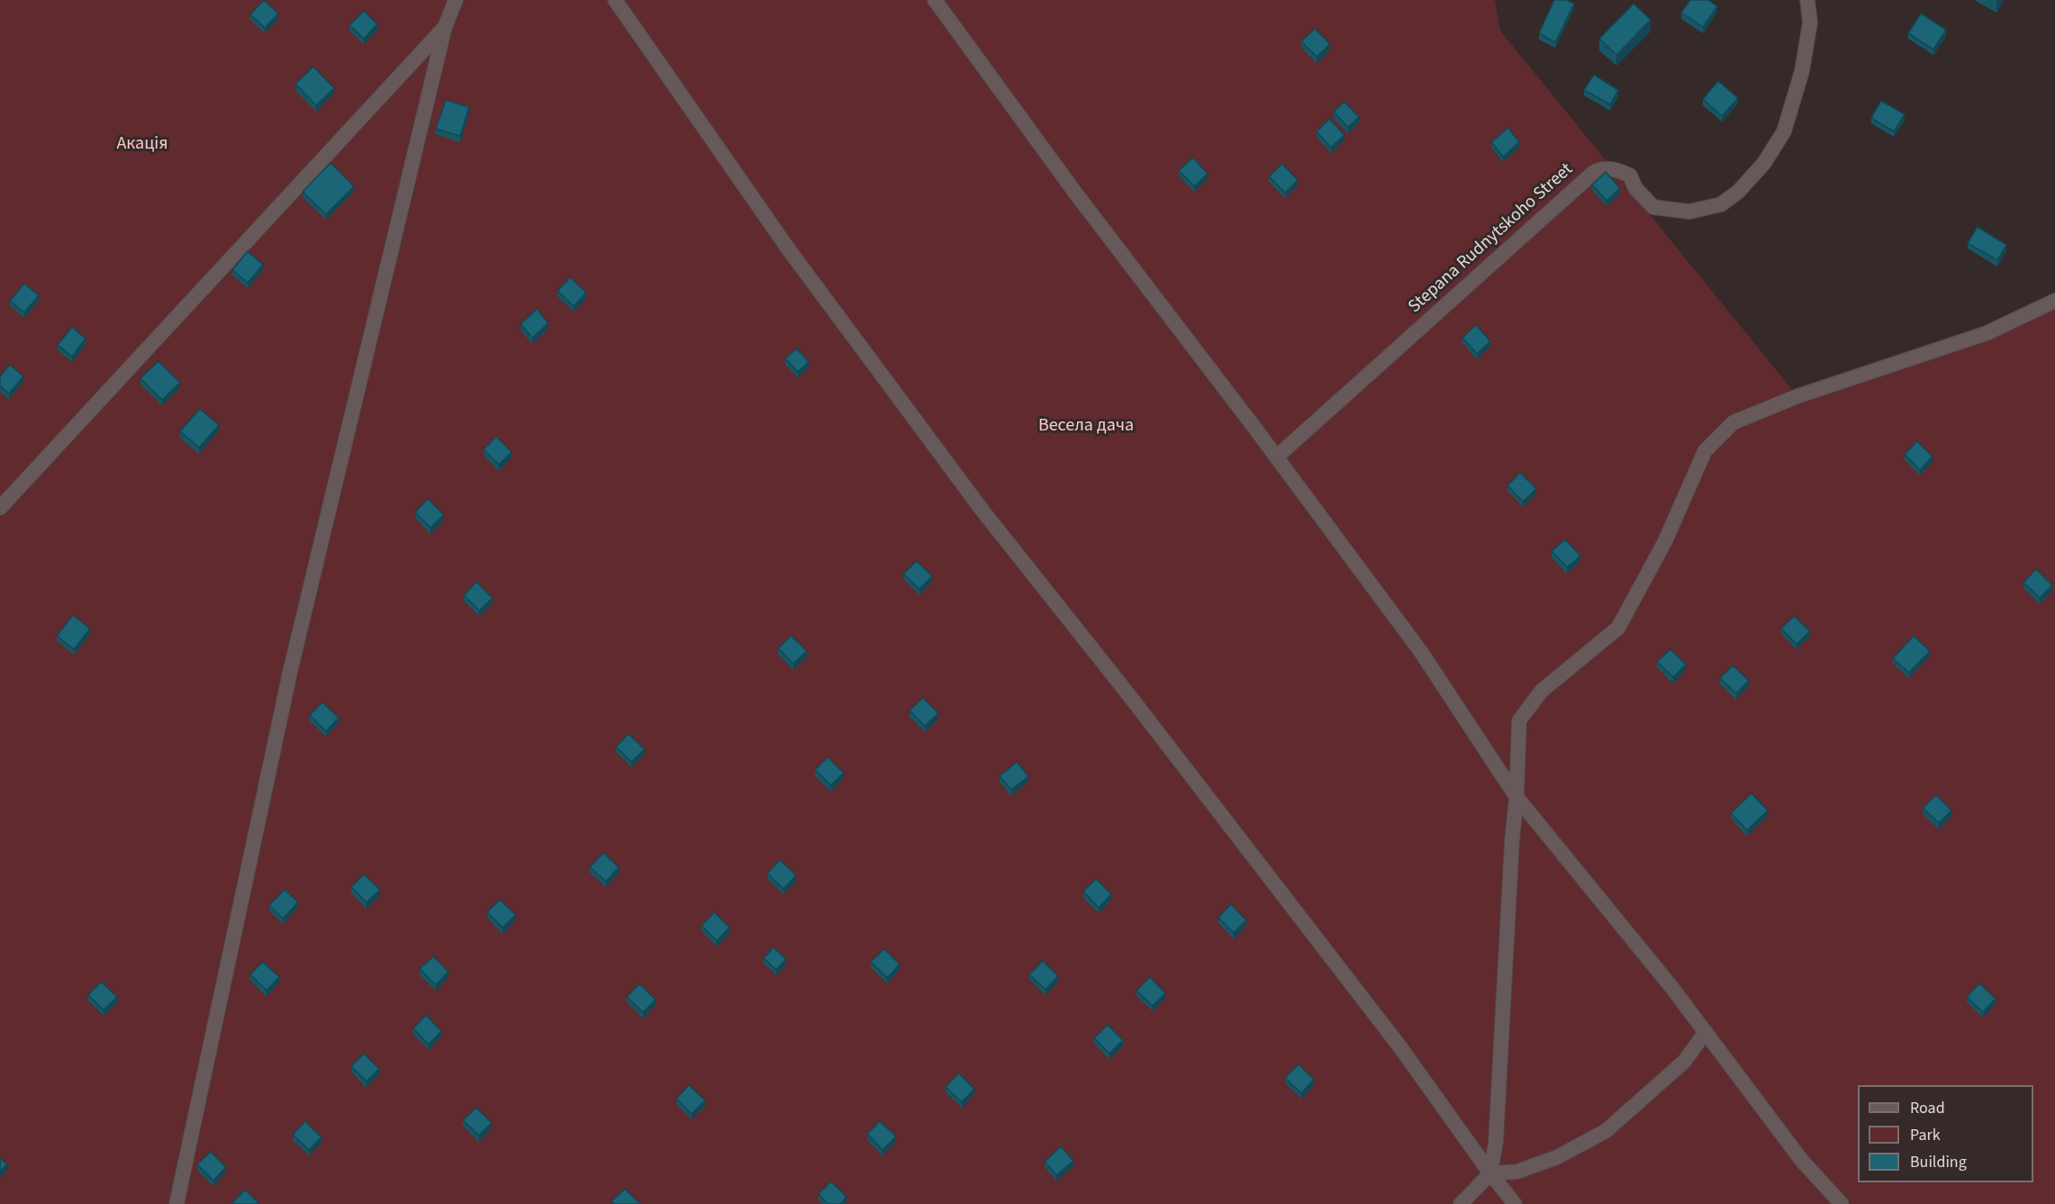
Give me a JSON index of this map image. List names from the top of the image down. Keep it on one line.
{"streets":{"street":["Stepana Rudnytskoho Street"]},"parks":["Акація","Весела дача"],"legend":["Road","Park","Building"]}
